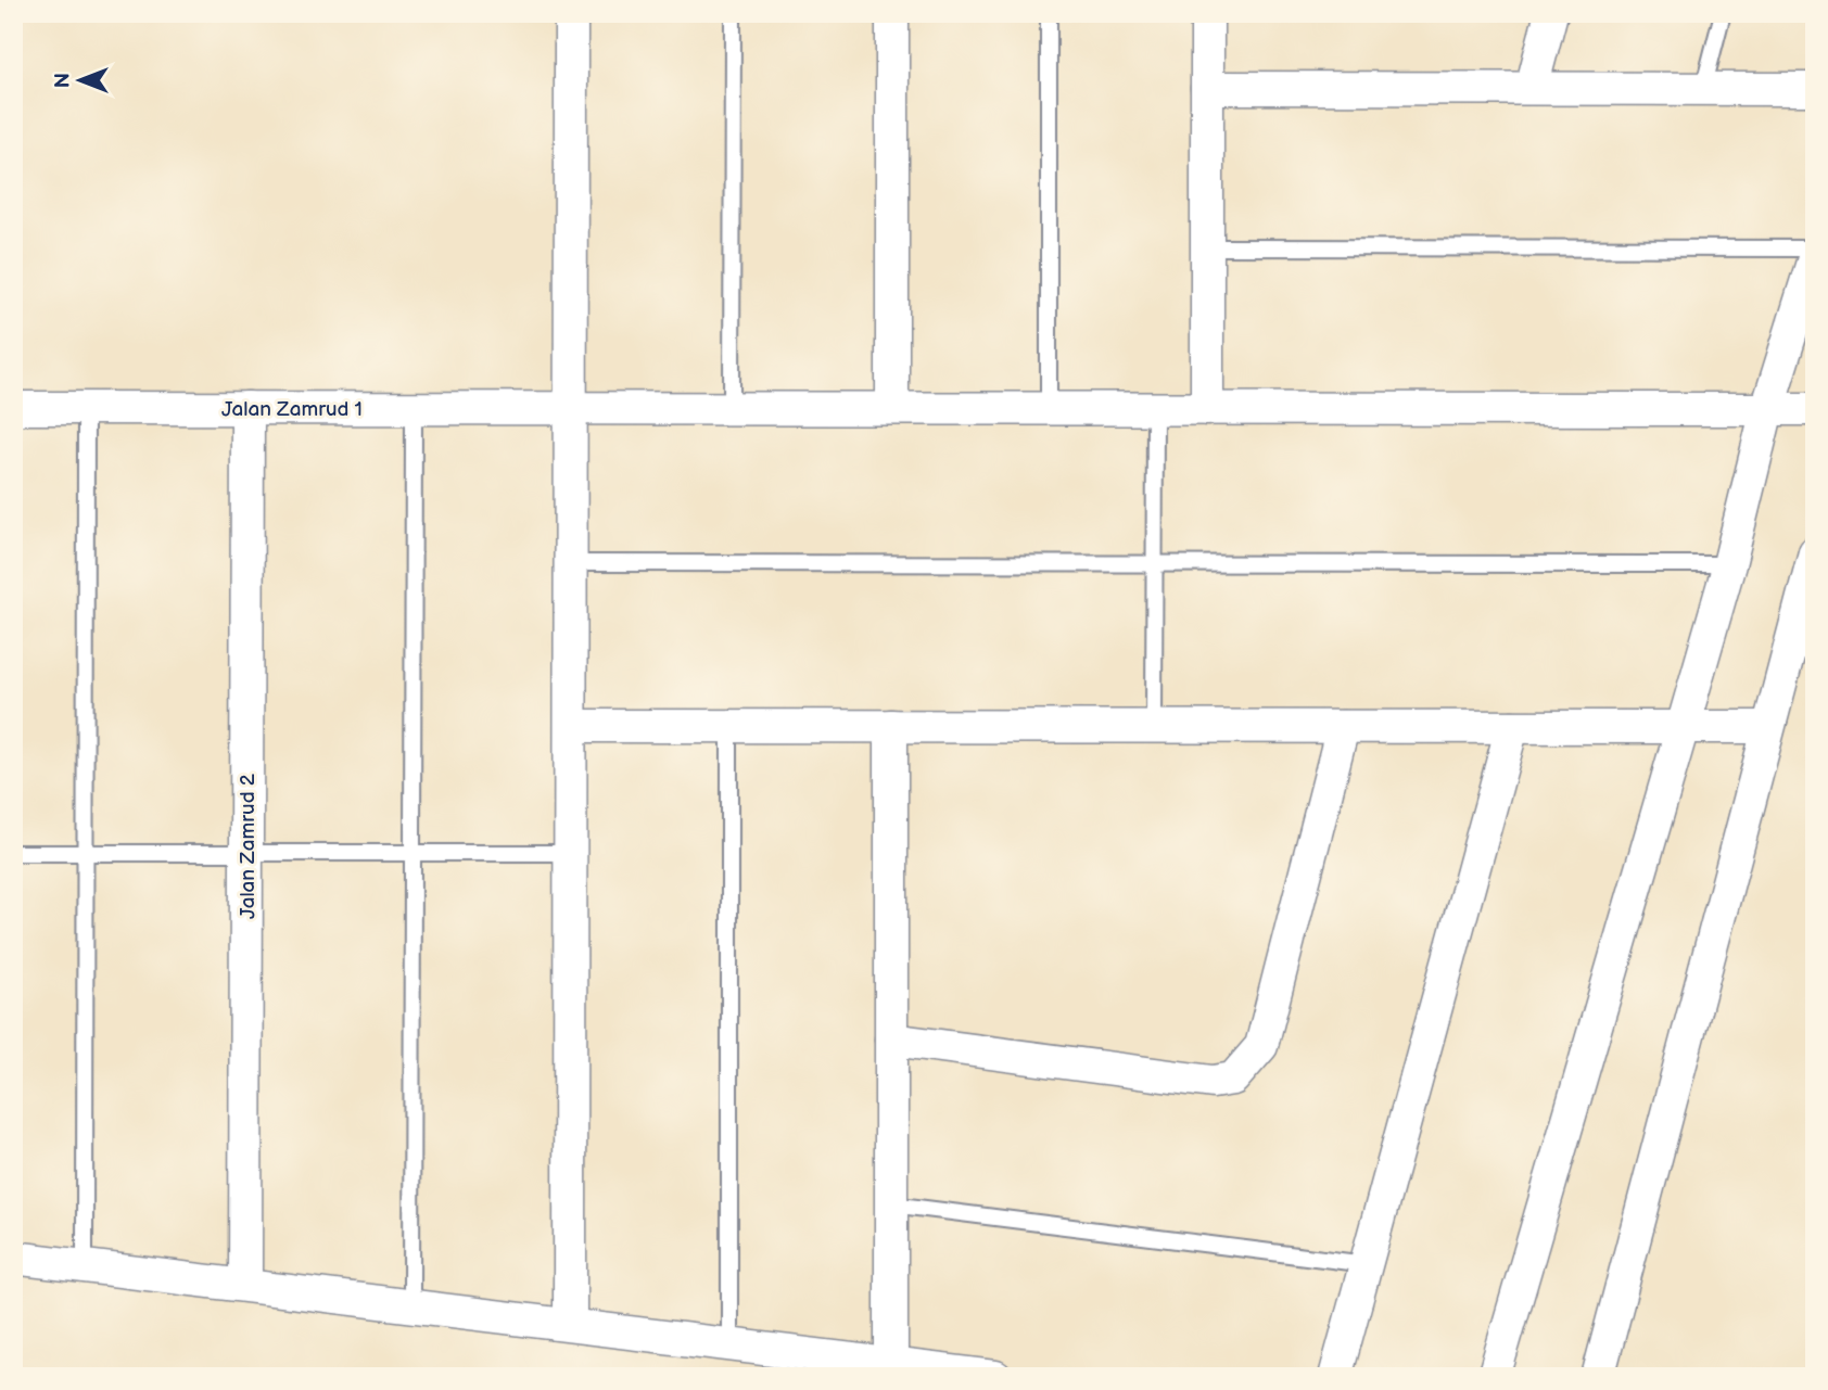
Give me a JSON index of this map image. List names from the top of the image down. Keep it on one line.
{"streets":{"street":["Jalan Zamrud 1","Jalan Zamrud 2"]},"crossings":[["Jalan Zamrud 1","Jalan Zamrud 2"]],"north":"left"}
